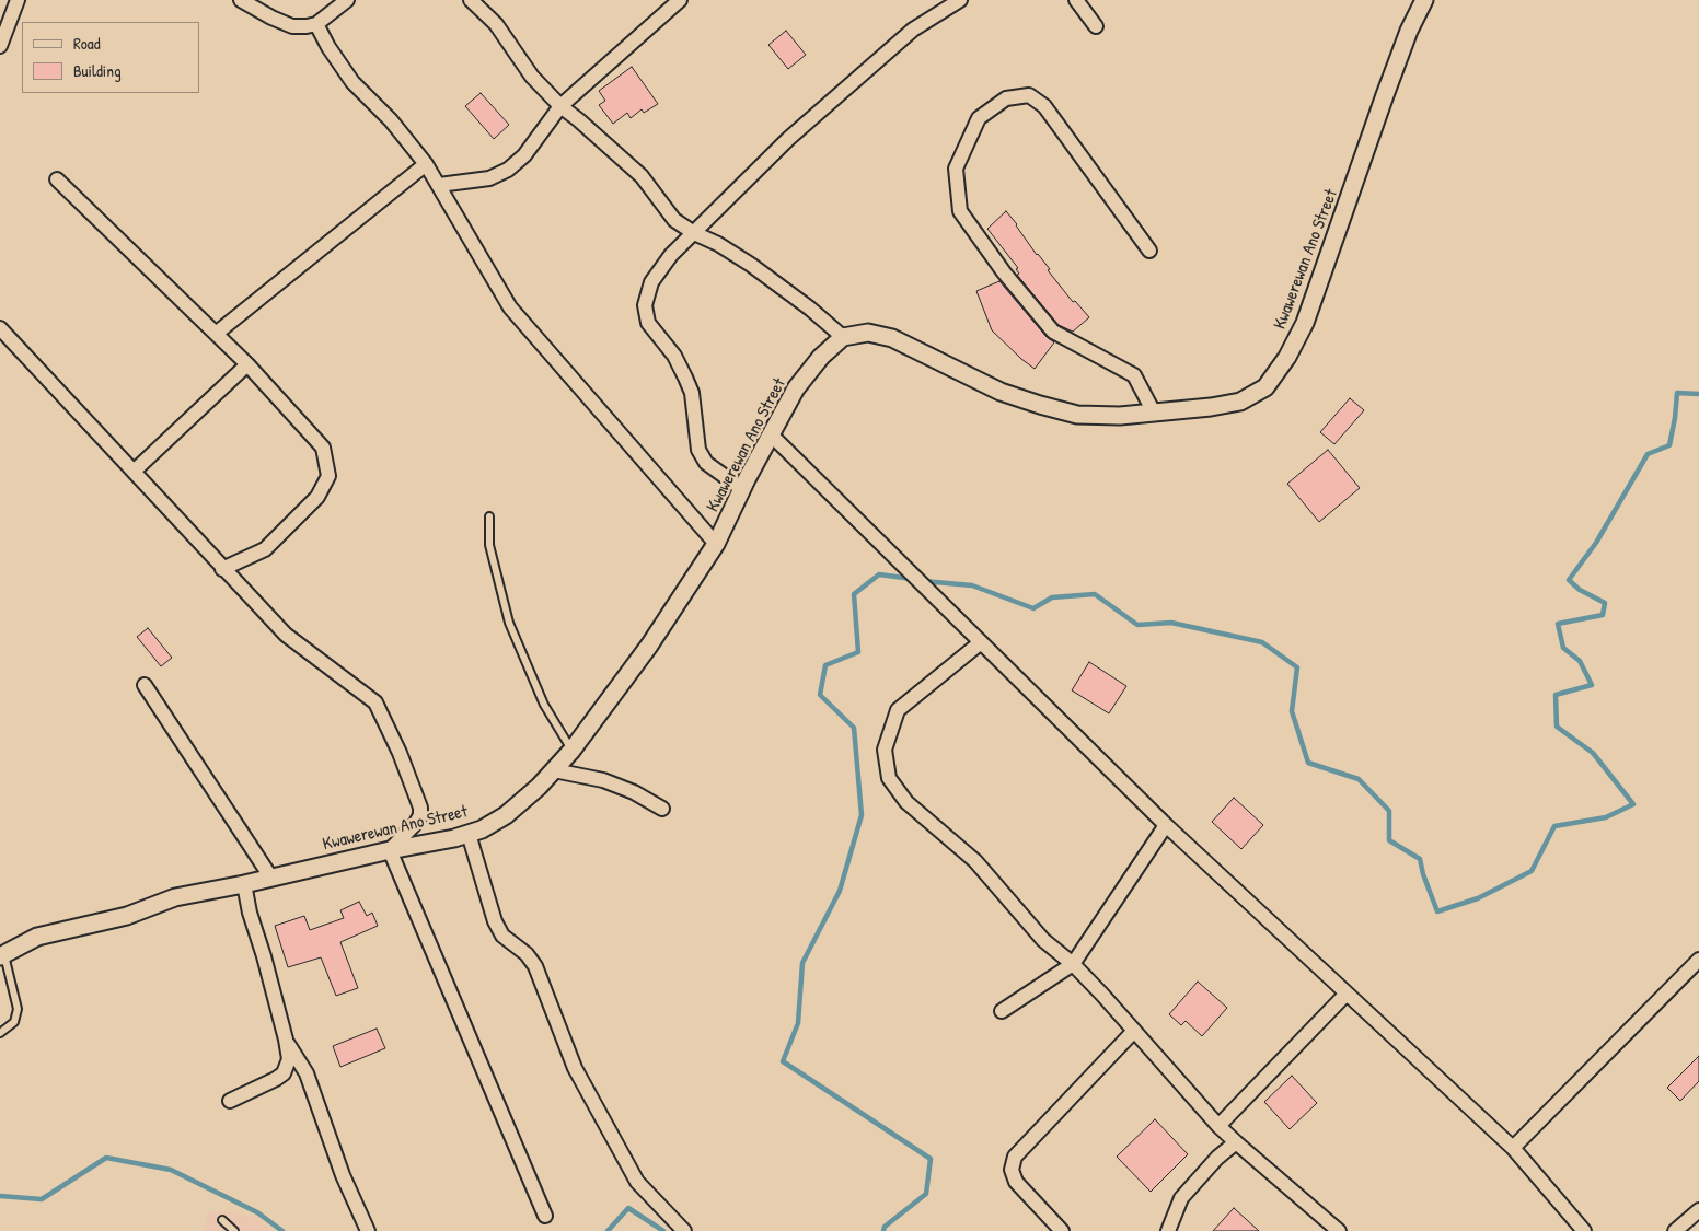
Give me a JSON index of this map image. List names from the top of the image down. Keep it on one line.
{"streets":{"street":["Kwawerewan Ano Street"]},"legend":["Road","Building"]}
